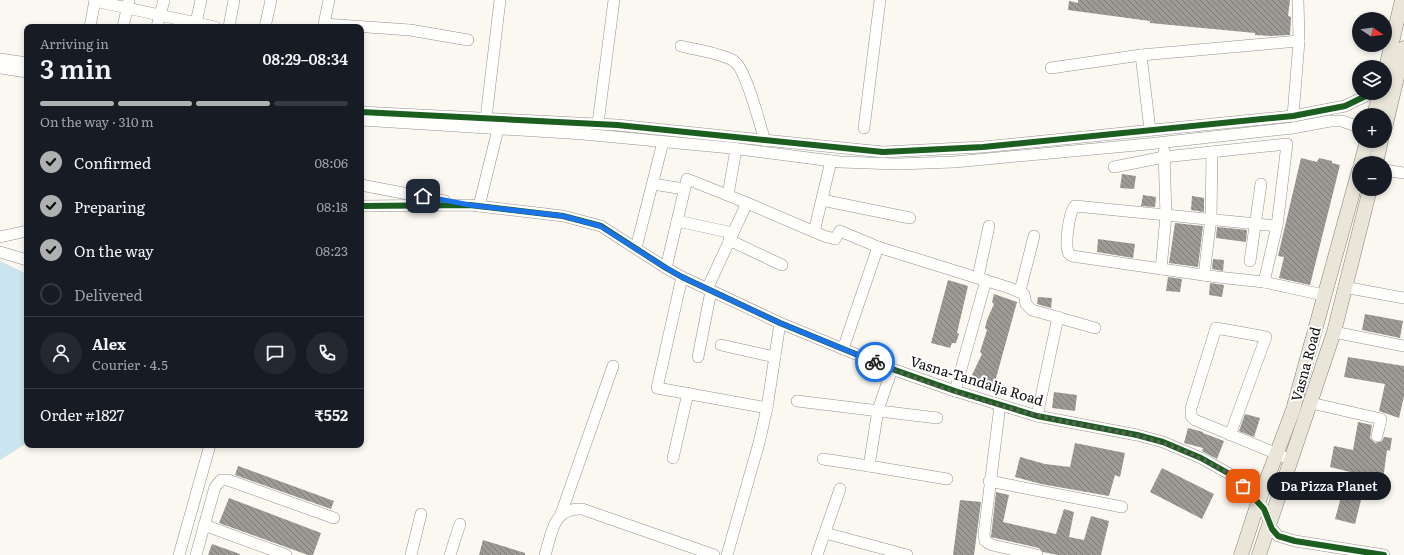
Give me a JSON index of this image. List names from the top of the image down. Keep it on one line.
{"streets":{"main road":["Vasna Road"],"street":["Vasna-Tandalja Road"]},"crossings":[["Vasna Road","Vasna-Tandalja Road"]],"places":["Da Pizza Planet"],"north":"right","page":{"map_buttons":["+","−"],"heading":["3 min","Arriving in","08:29–08:34"],"panel":["Alex","Courier · 4.5","Order #1827","₹552"],"bar":"On the way · 310 m","list":[["Confirmed","08:06"],["Preparing","08:18"],["On the way","08:23"],"Delivered"],"bubble":"Da Pizza Planet"}}
